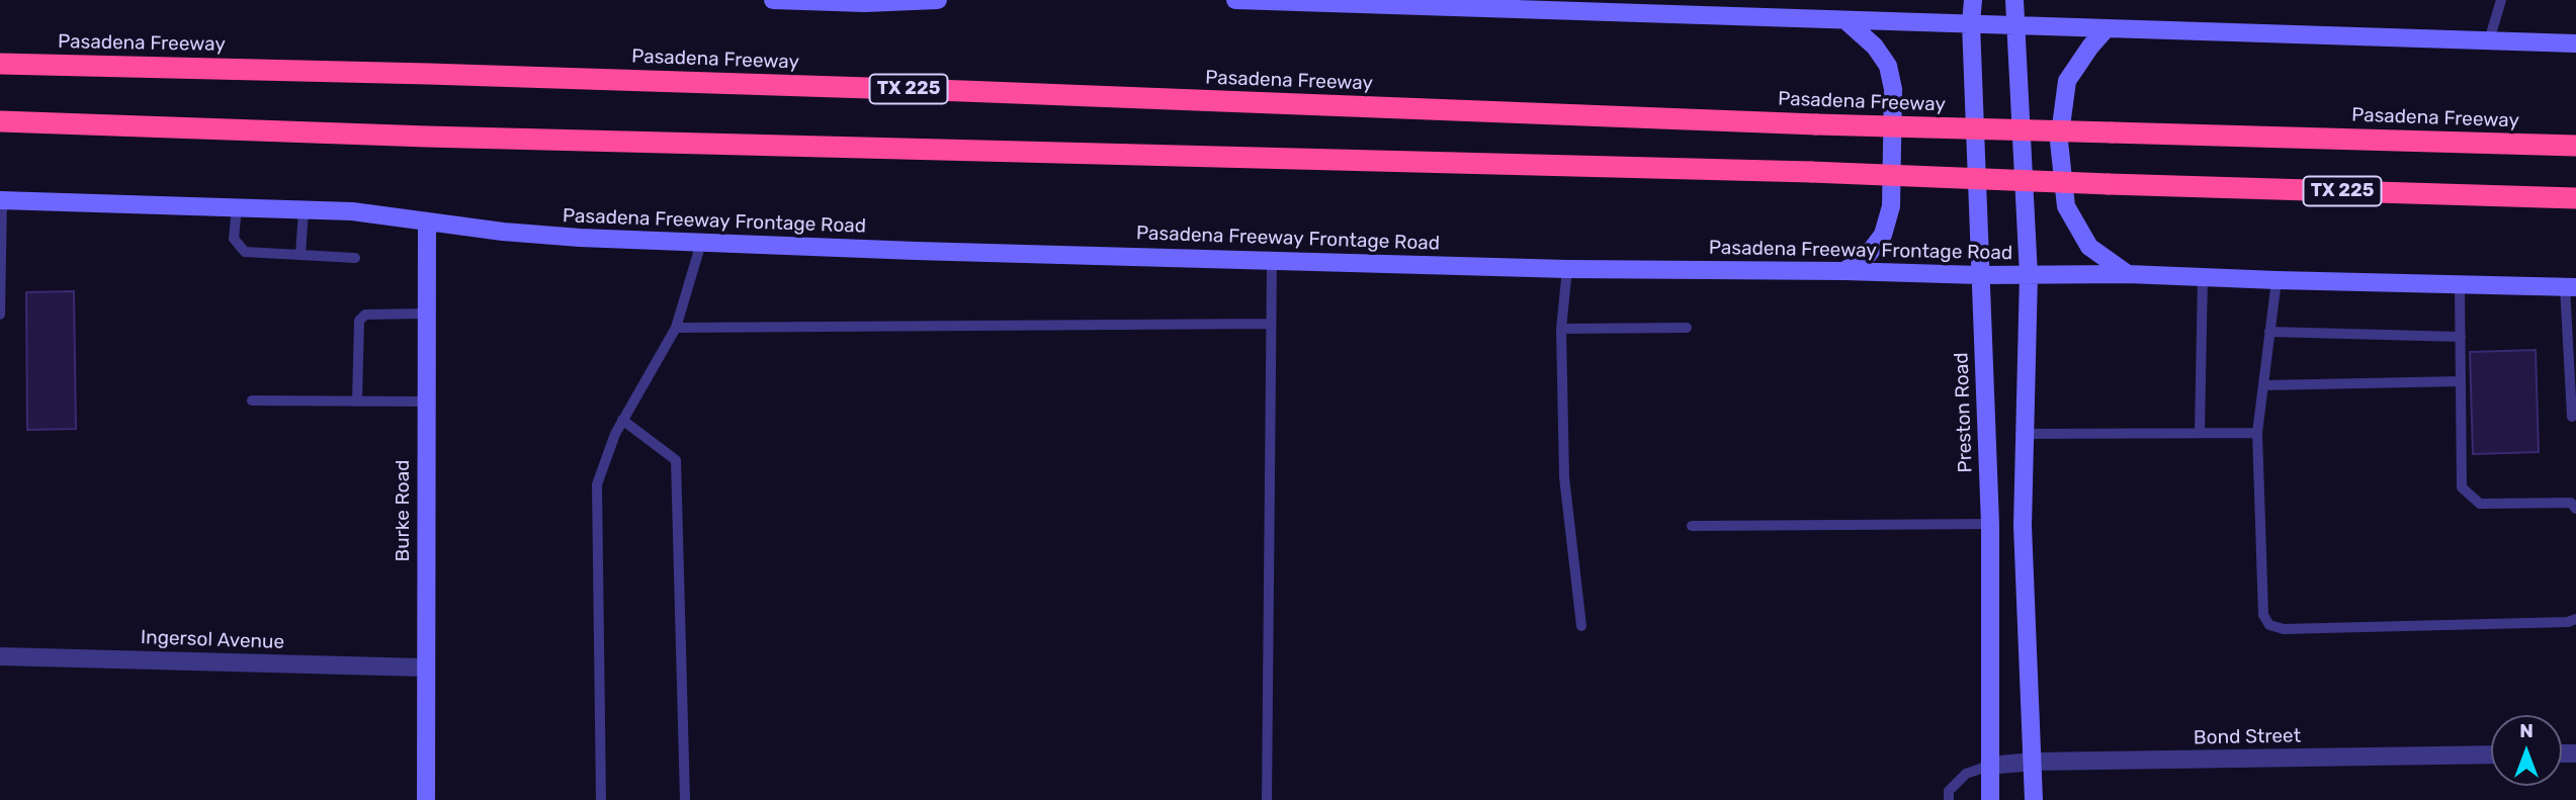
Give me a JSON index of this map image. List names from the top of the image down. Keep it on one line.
{"streets":{"highway":["Pasadena Freeway","TX 225"],"main road":["Pasadena Freeway Frontage Road","Preston Road","Burke Road"],"street":["Ingersol Avenue","Bond Street"]},"crossings":[["Pasadena Freeway Frontage Road","Preston Road"],["Pasadena Freeway Frontage Road","Burke Road"],["Preston Road","Bond Street"],["Burke Road","Ingersol Avenue"]],"north":"top"}
